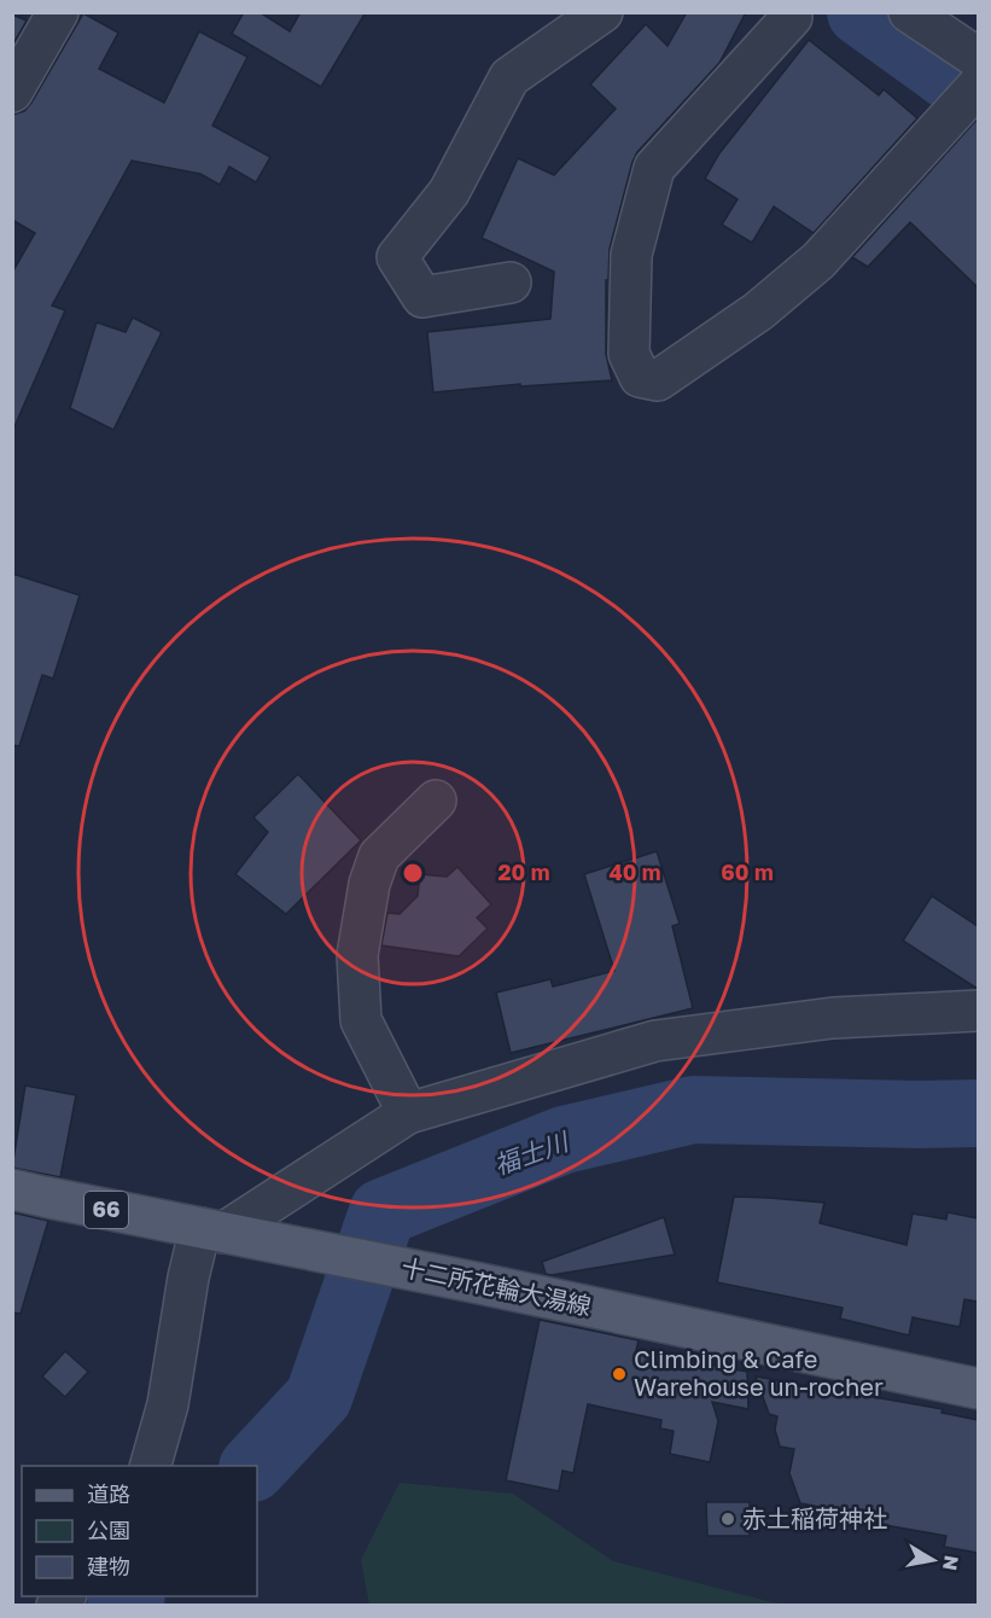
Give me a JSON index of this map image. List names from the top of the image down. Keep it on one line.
{"streets":{"main road":["66","十二所花輪大湯線"]},"water":["福士川"],"places":["Climbing & Cafe Warehouse un-rocher","赤土稲荷神社"],"legend":["道路","公園","建物"],"north":"right","rings":["20 m","40 m","60 m"]}
